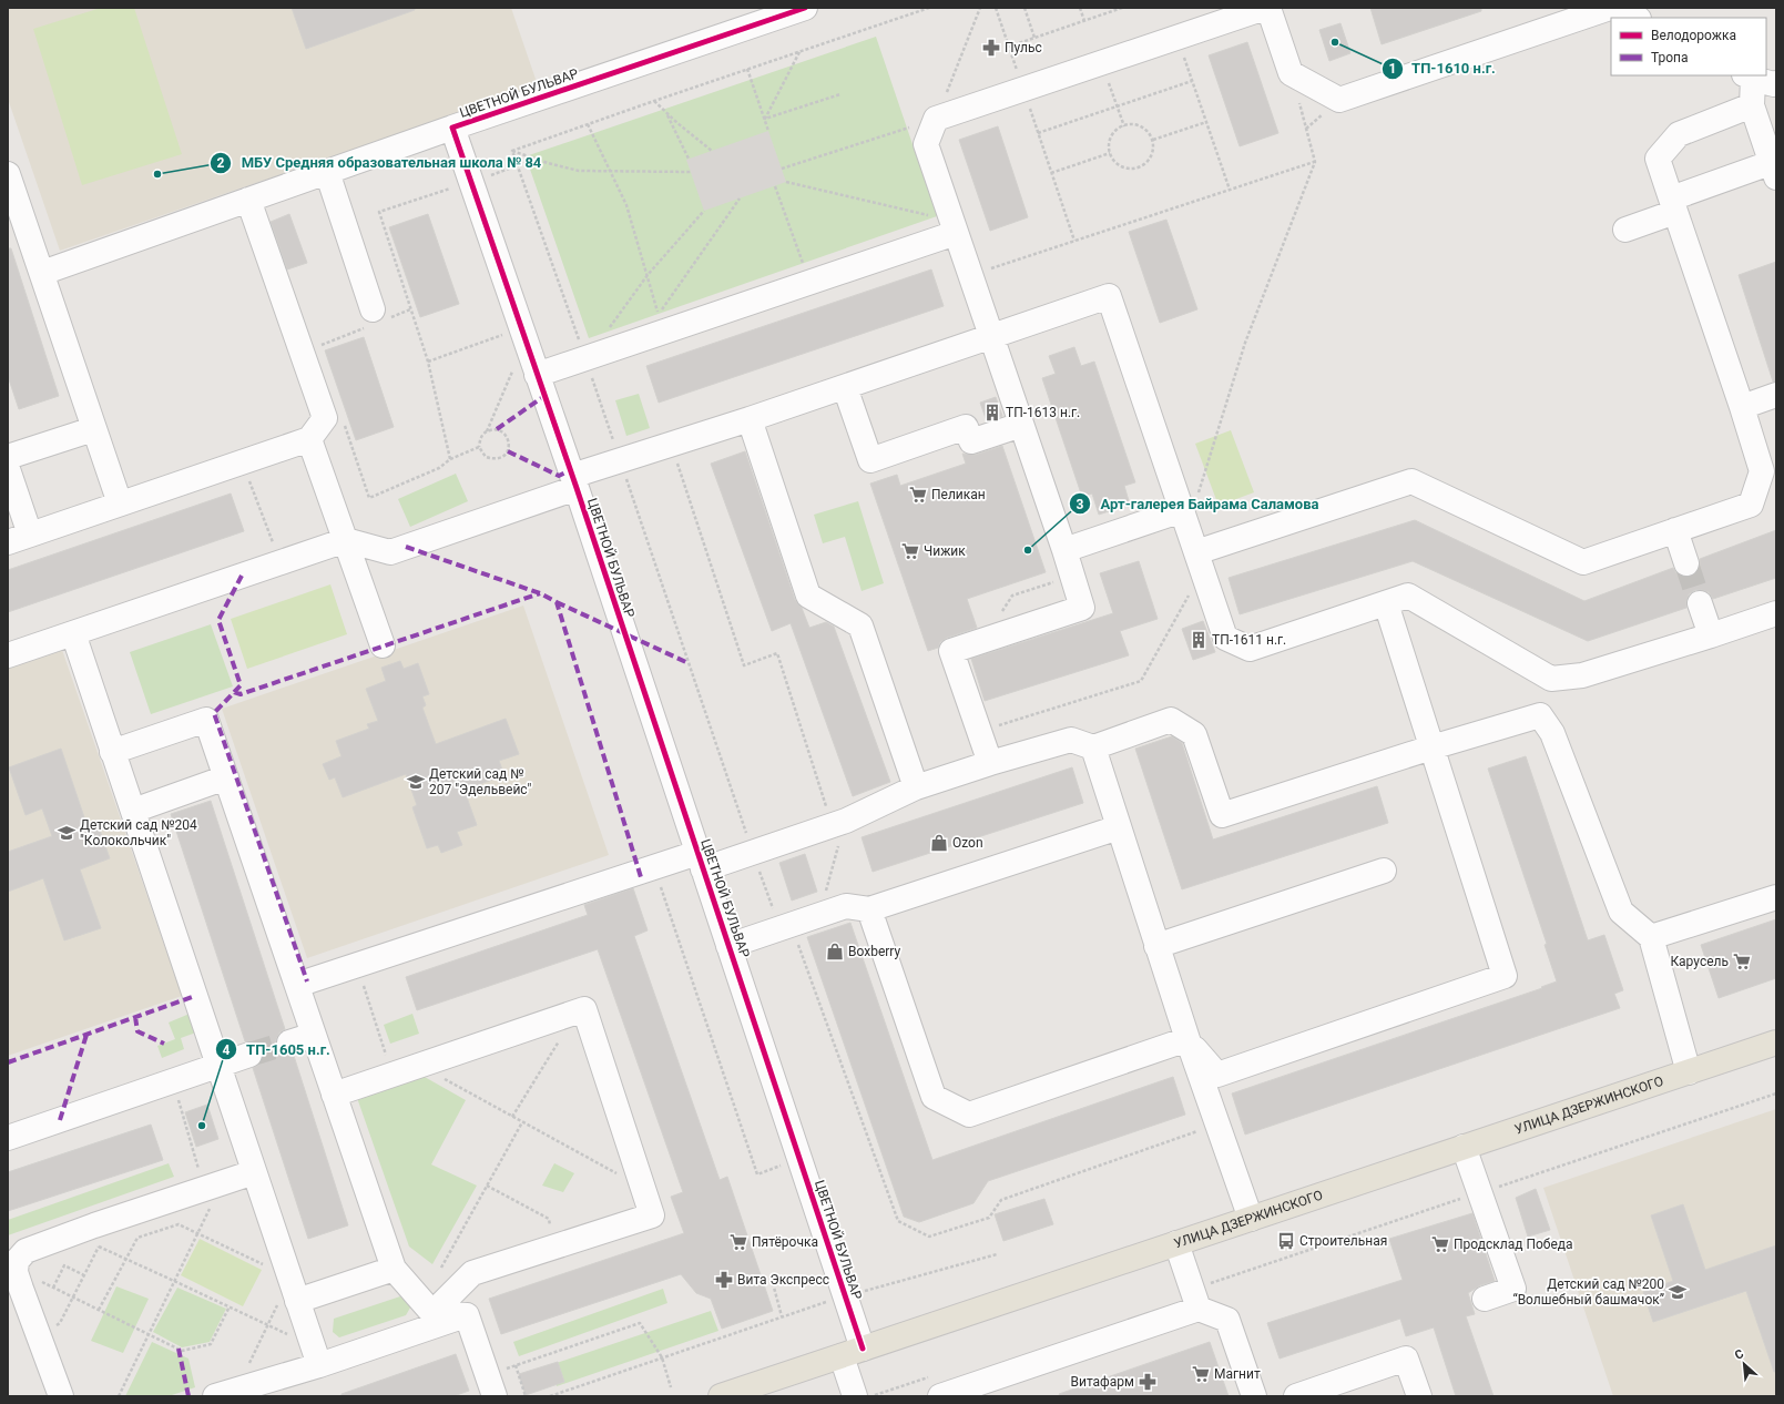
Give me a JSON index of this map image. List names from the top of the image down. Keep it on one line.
{"streets":{"main road":["УЛИЦА ДЗЕРЖИНСКОГО"],"street":["ЦВЕТНОЙ БУЛЬВАР"]},"crossings":[["ЦВЕТНОЙ БУЛЬВАР","УЛИЦА ДЗЕРЖИНСКОГО"]],"places":{"other":["ТП-1610 н.г.","МБУ Средняя образовательная школа № 84","Арт-галерея Байрама Саламова","ТП-1605 н.г."],"pharmacy":["Пульс","Вита Экспресс","Витафарм"],"building":["ТП-1613 н.г.","ТП-1611 н.г."],"supermarket":["Пеликан","Чижик","Карусель","Пятёрочка","Продсклад Победа","Магнит"],"school or university":["Детский сад № 207 \"Эдельвейс\"","Детский сад №204 \"Колокольчик\"","Детский сад №200 “Волшебный башмачок”"],"shop":["Ozon","Boxberry"],"bus stop":["Строительная"]},"legend":["Велодорожка","Тропа"],"north":"top left"}
